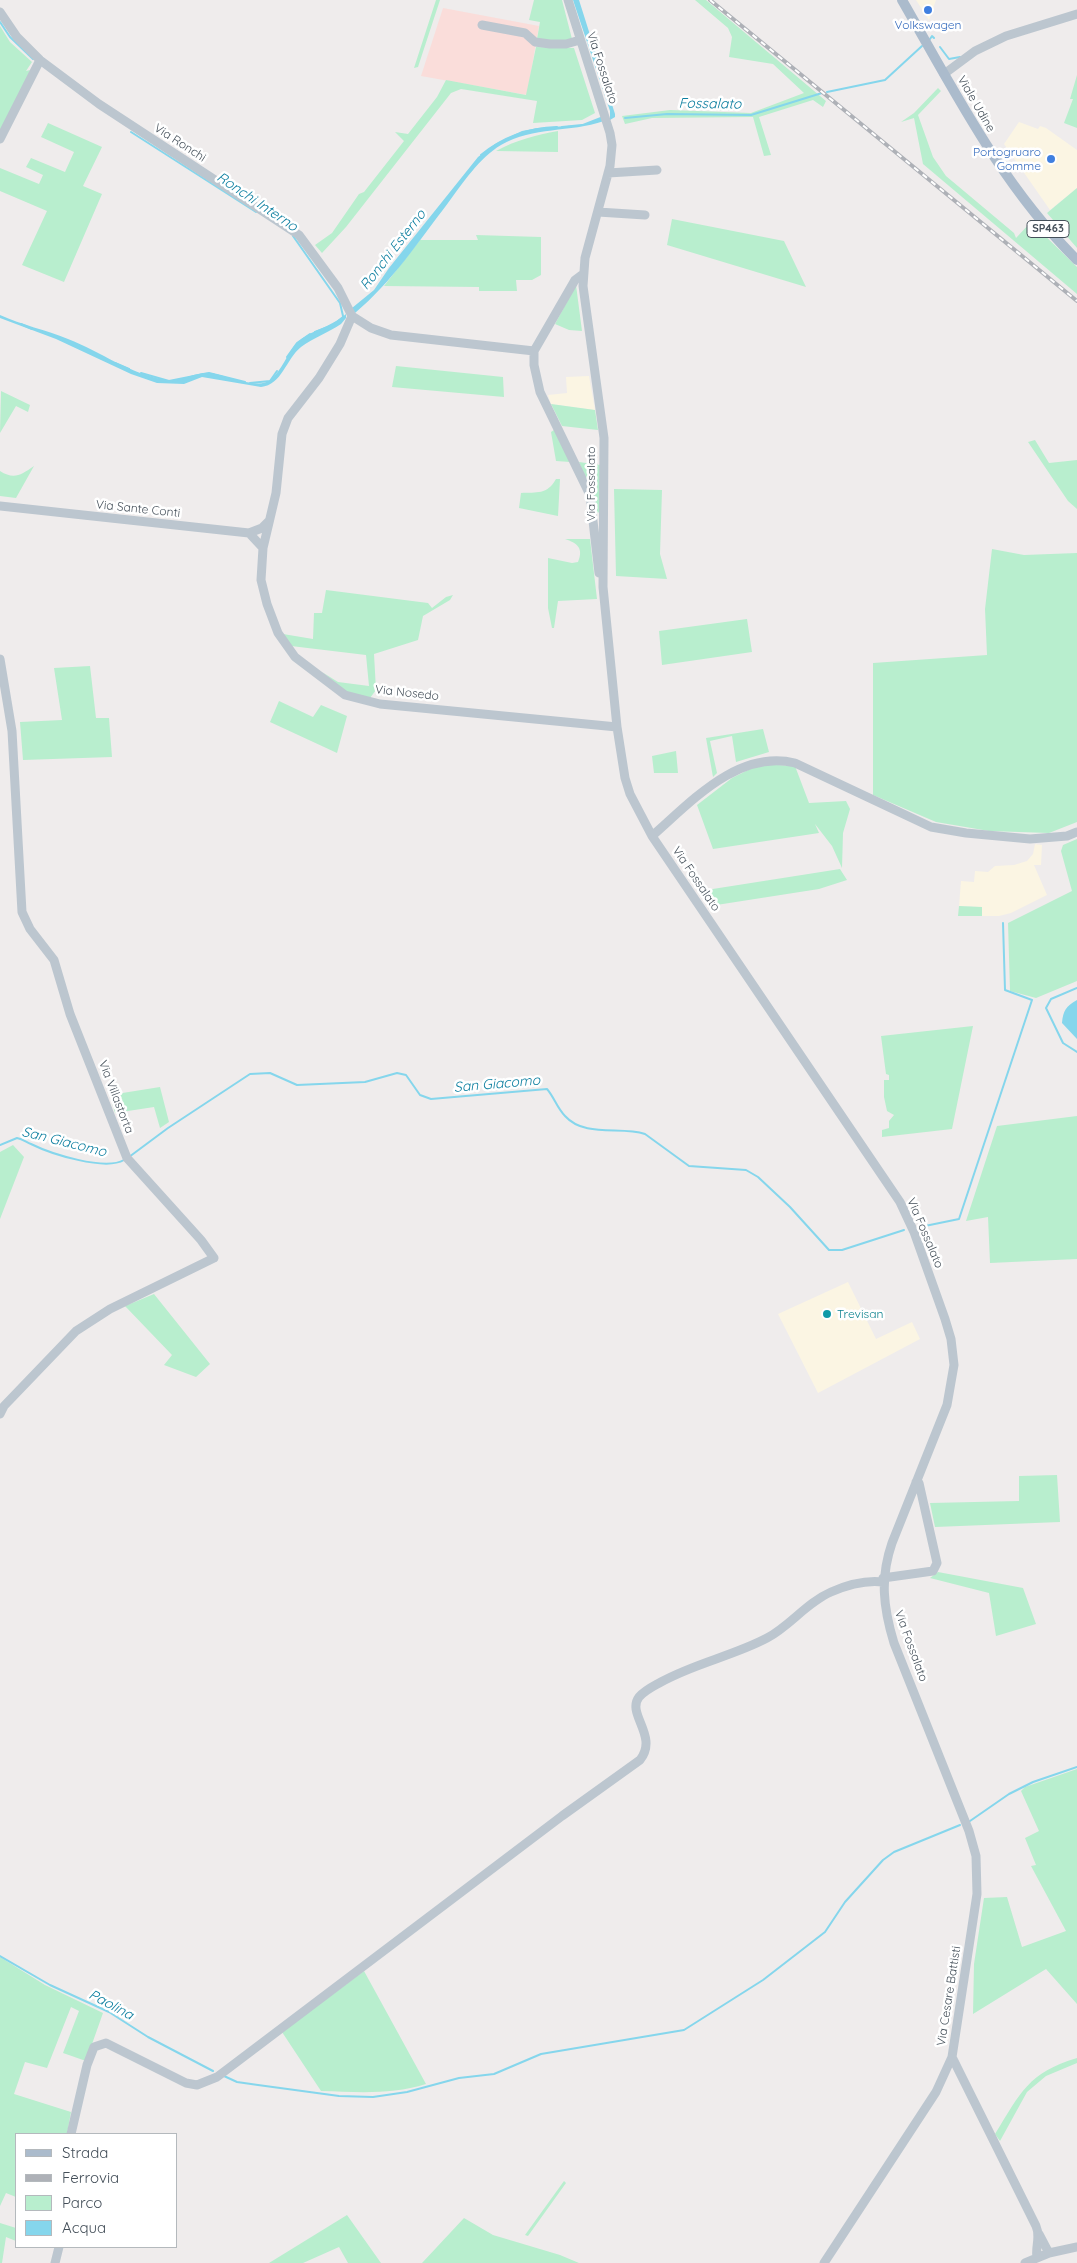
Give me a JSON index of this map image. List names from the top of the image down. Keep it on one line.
{"streets":{"main road":["Viale Udine","SP463"],"street":["Via Fossalato","Via Ronchi","Via Sante Conti","Via Nosedo","Via Villastorta","Via Cesare Battisti"]},"crossings":[["Via Fossalato","Via Nosedo"],["Via Fossalato","Via Cesare Battisti"],["Via Ronchi","Via Nosedo"]],"water":["Fossalato","Ronchi Interno","Ronchi Esterno","San Giacomo","Paolina"],"places":["Volkswagen","Portogruaro Gomme","Trevisan"],"legend":["Strada","Ferrovia","Parco","Acqua"]}
